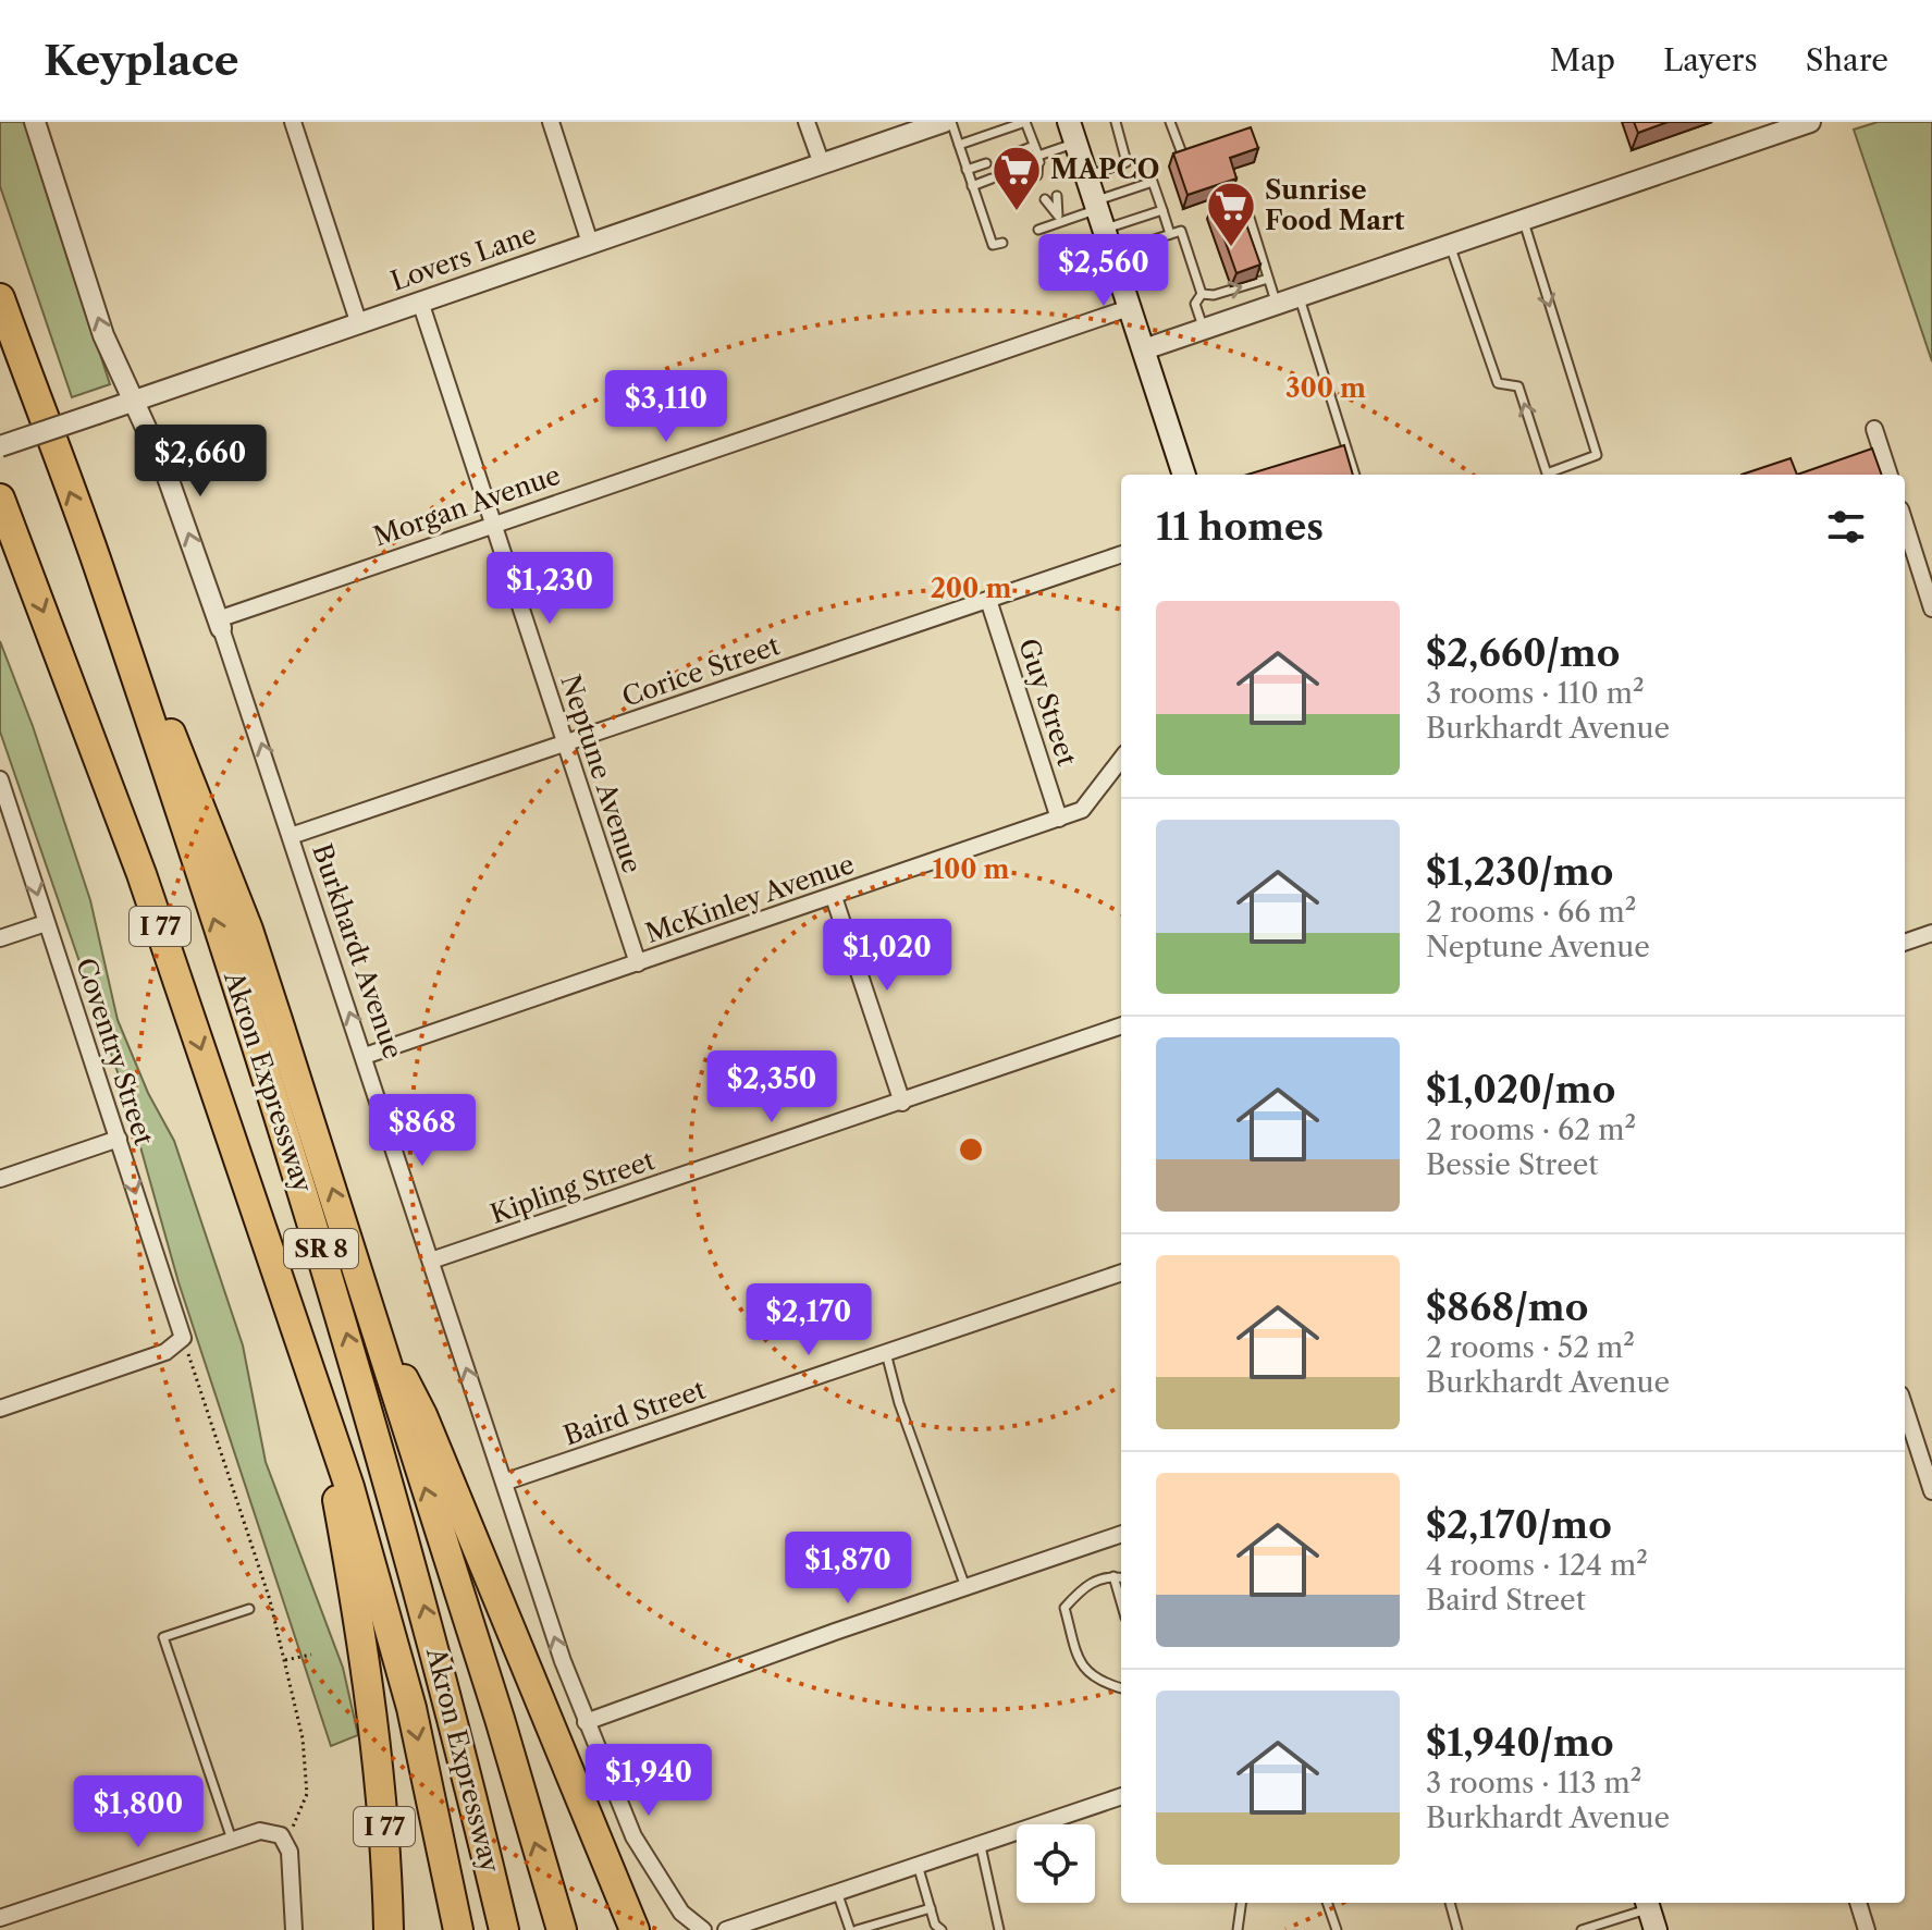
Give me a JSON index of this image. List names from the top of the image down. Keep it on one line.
{"streets":{"highway":["I 77","Akron Expressway","SR 8"],"street":["Lovers Lane","Morgan Avenue","Corice Street","Guy Street","Neptune Avenue","McKinley Avenue","Burkhardt Avenue","Coventry Street","Kipling Street","Baird Street"]},"crossings":[["Lovers Lane","Neptune Avenue"],["Lovers Lane","Burkhardt Avenue"],["Morgan Avenue","Neptune Avenue"],["Morgan Avenue","Burkhardt Avenue"],["Corice Street","Guy Street"],["Corice Street","Neptune Avenue"],["Corice Street","Burkhardt Avenue"],["Guy Street","McKinley Avenue"],["Neptune Avenue","McKinley Avenue"],["McKinley Avenue","Burkhardt Avenue"],["I 77","Akron Expressway"],["Burkhardt Avenue","Kipling Street"],["Burkhardt Avenue","Baird Street"]],"one_way":["Burkhardt Avenue","Coventry Street"],"places":{"supermarket":["MAPCO","Sunrise Food Mart"]},"page":{"header":"Keyplace","nav":["Map","Layers","Share"],"price":["$2,560","$3,110","$2,660","$1,230","$1,020","$2,350","$868","$2,170","$1,870","$1,940","$1,800"],"heading":"11 homes","list":[{"name":"$2,660/mo","note":"3 rooms · 110 m² · Burkhardt Avenue"},{"name":"$1,230/mo","note":"2 rooms · 66 m² · Neptune Avenue"},{"name":"$1,020/mo","note":"2 rooms · 62 m² · Bessie Street"},{"name":"$868/mo","note":"2 rooms · 52 m² · Burkhardt Avenue"},{"name":"$2,170/mo","note":"4 rooms · 124 m² · Baird Street"},{"name":"$1,940/mo","note":"3 rooms · 113 m² · Burkhardt Avenue"}]},"rings":["300 m","200 m","100 m"]}
